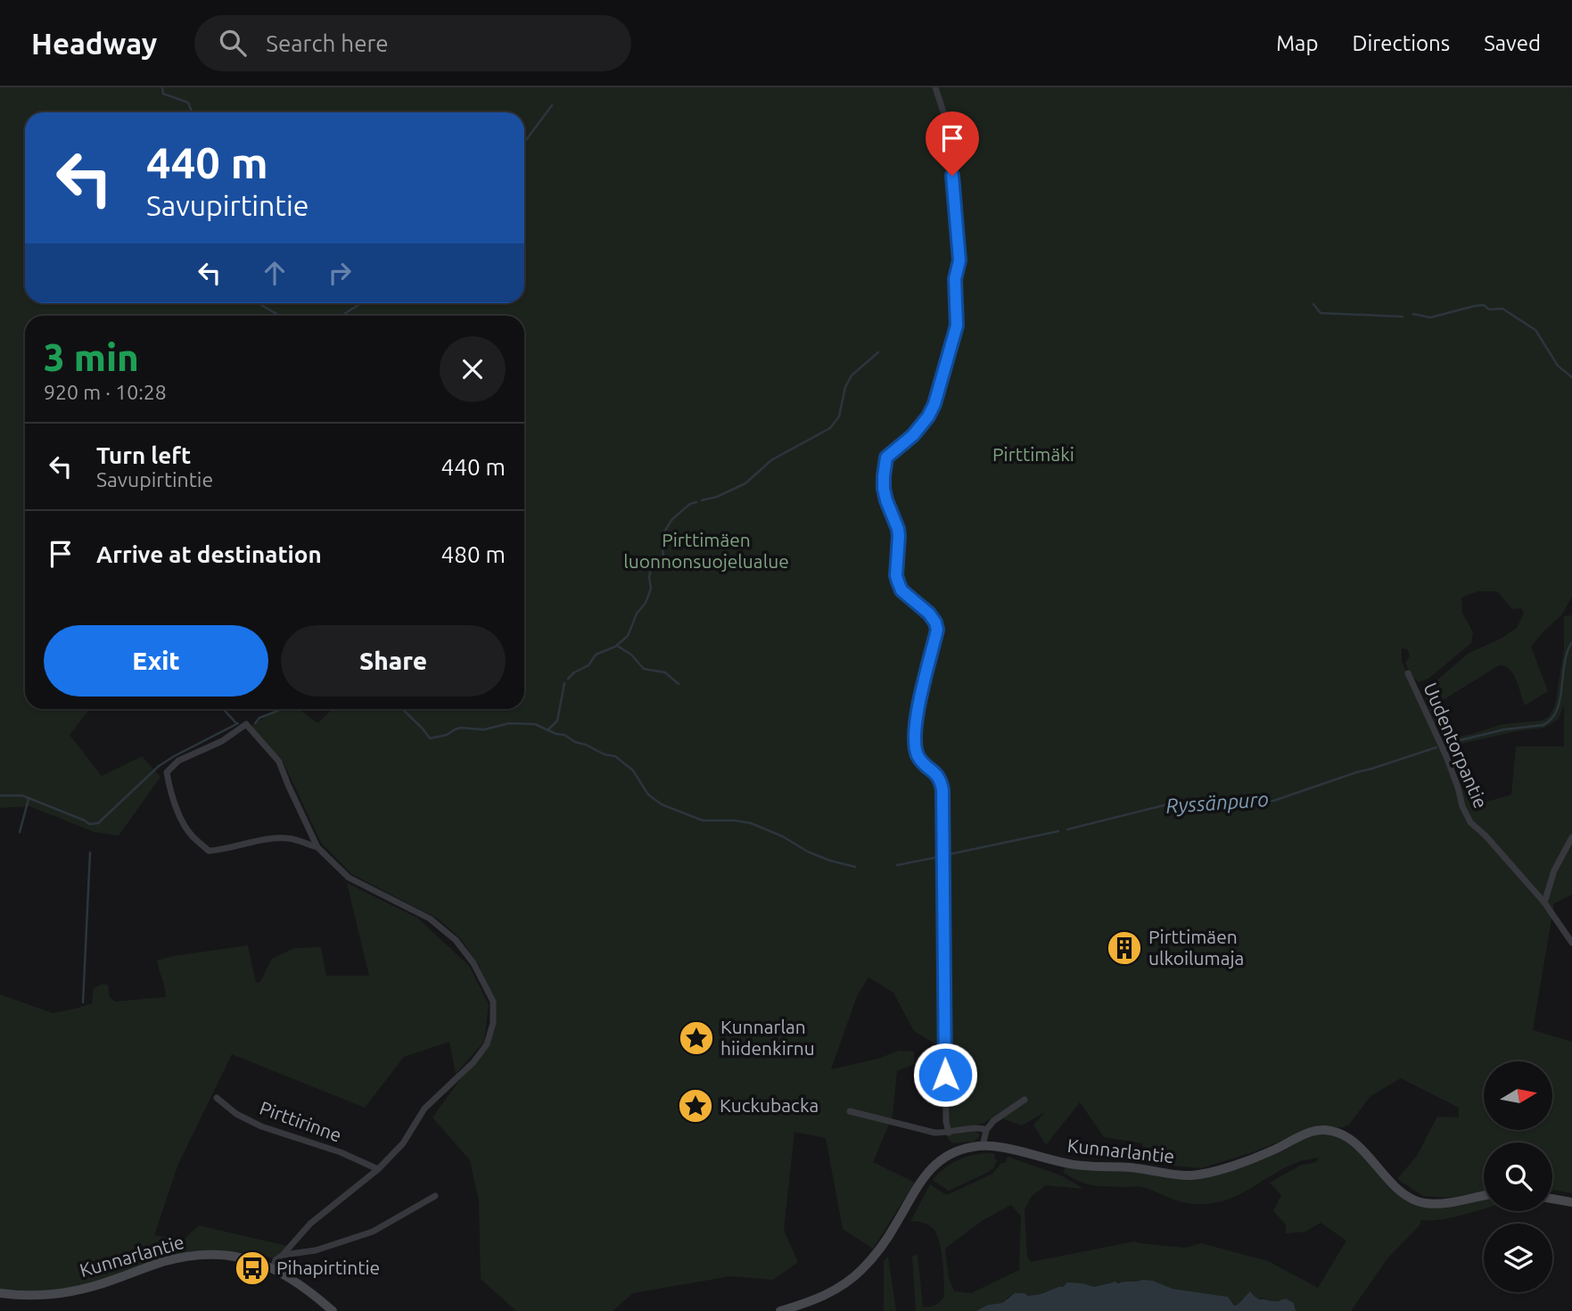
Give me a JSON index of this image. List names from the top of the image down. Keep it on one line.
{"streets":{"main road":["Kunnarlantie"],"street":["Uudentorpantie","Pirttirinne"]},"water":["Ryssänpuro"],"parks":["Pirttimäki","Pirttimäen luonnonsuojelualue"],"places":{"building":["Pirttimäen ulkoilumaja"],"place":["Kunnarlan hiidenkirnu","Kuckubacka"],"bus stop":["Pihapirtintie"]},"north":"right","page":{"header":"Headway","search":"Search here","nav":["Map","Directions","Saved"],"turn":["440 m","Savupirtintie"],"heading":["3 min","920 m · 10:28"],"list":[{"name":"Turn left","note":"Savupirtintie","value":"440 m"},{"name":"Arrive at destination","value":"480 m"}],"buttons":["Exit","Share"]}}
